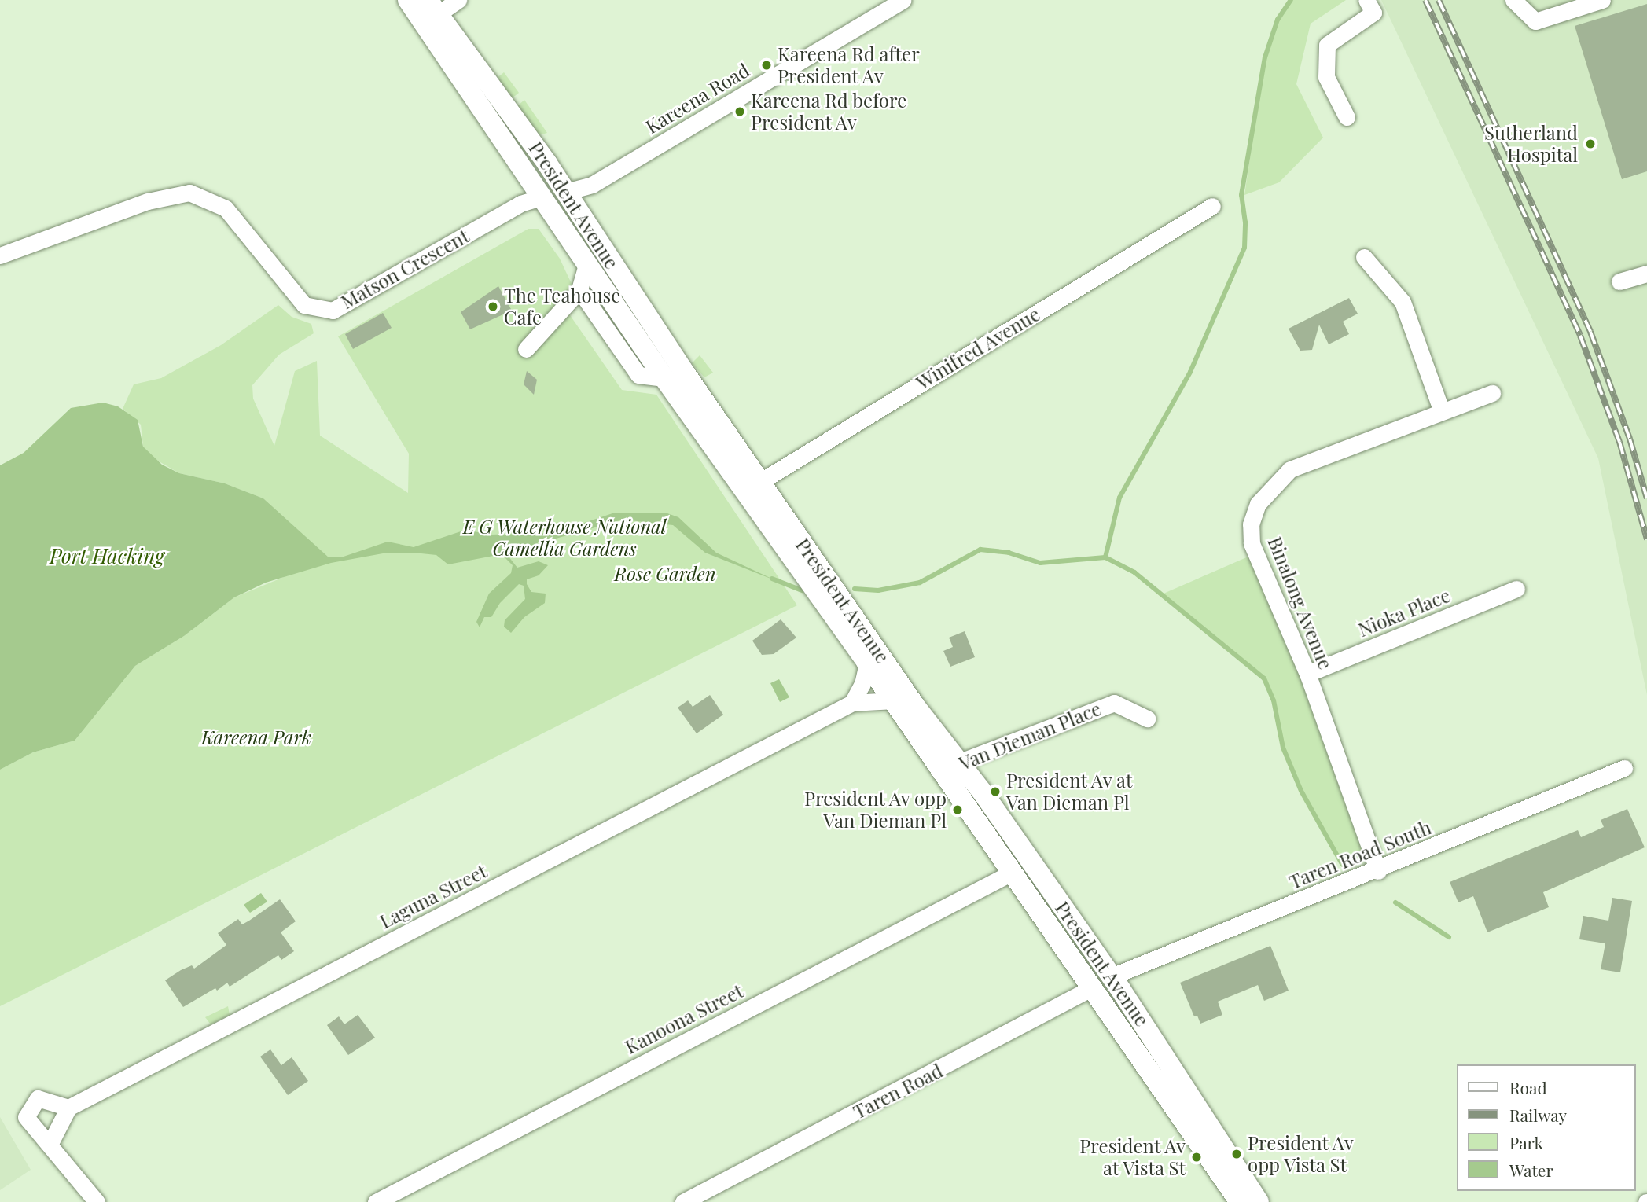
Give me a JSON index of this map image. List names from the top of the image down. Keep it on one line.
{"streets":{"main road":["President Avenue","Matson Crescent","Taren Road"],"street":["Kareena Road","Winifred Avenue","Binalong Avenue","Nioka Place","Van Dieman Place","Taren Road South","Laguna Street","Kanoona Street"]},"crossings":[["Kareena Road","President Avenue"],["Kareena Road","Matson Crescent"],["President Avenue","Matson Crescent"],["President Avenue","Winifred Avenue"],["President Avenue","Van Dieman Place"],["President Avenue","Taren Road South"],["President Avenue","Laguna Street"],["President Avenue","Kanoona Street"],["President Avenue","Taren Road"],["Binalong Avenue","Nioka Place"],["Binalong Avenue","Taren Road South"],["Taren Road South","Taren Road"]],"water":["Port Hacking"],"parks":["E G Waterhouse National Camellia Gardens","Rose Garden","Kareena Park"],"places":["Kareena Rd after President Av","Kareena Rd before President Av","Sutherland Hospital","The Teahouse Cafe","President Av at Van Dieman Pl","President Av opp Van Dieman Pl","President Av opp Vista St","President Av at Vista St"],"legend":["Road","Railway","Park","Water"]}
